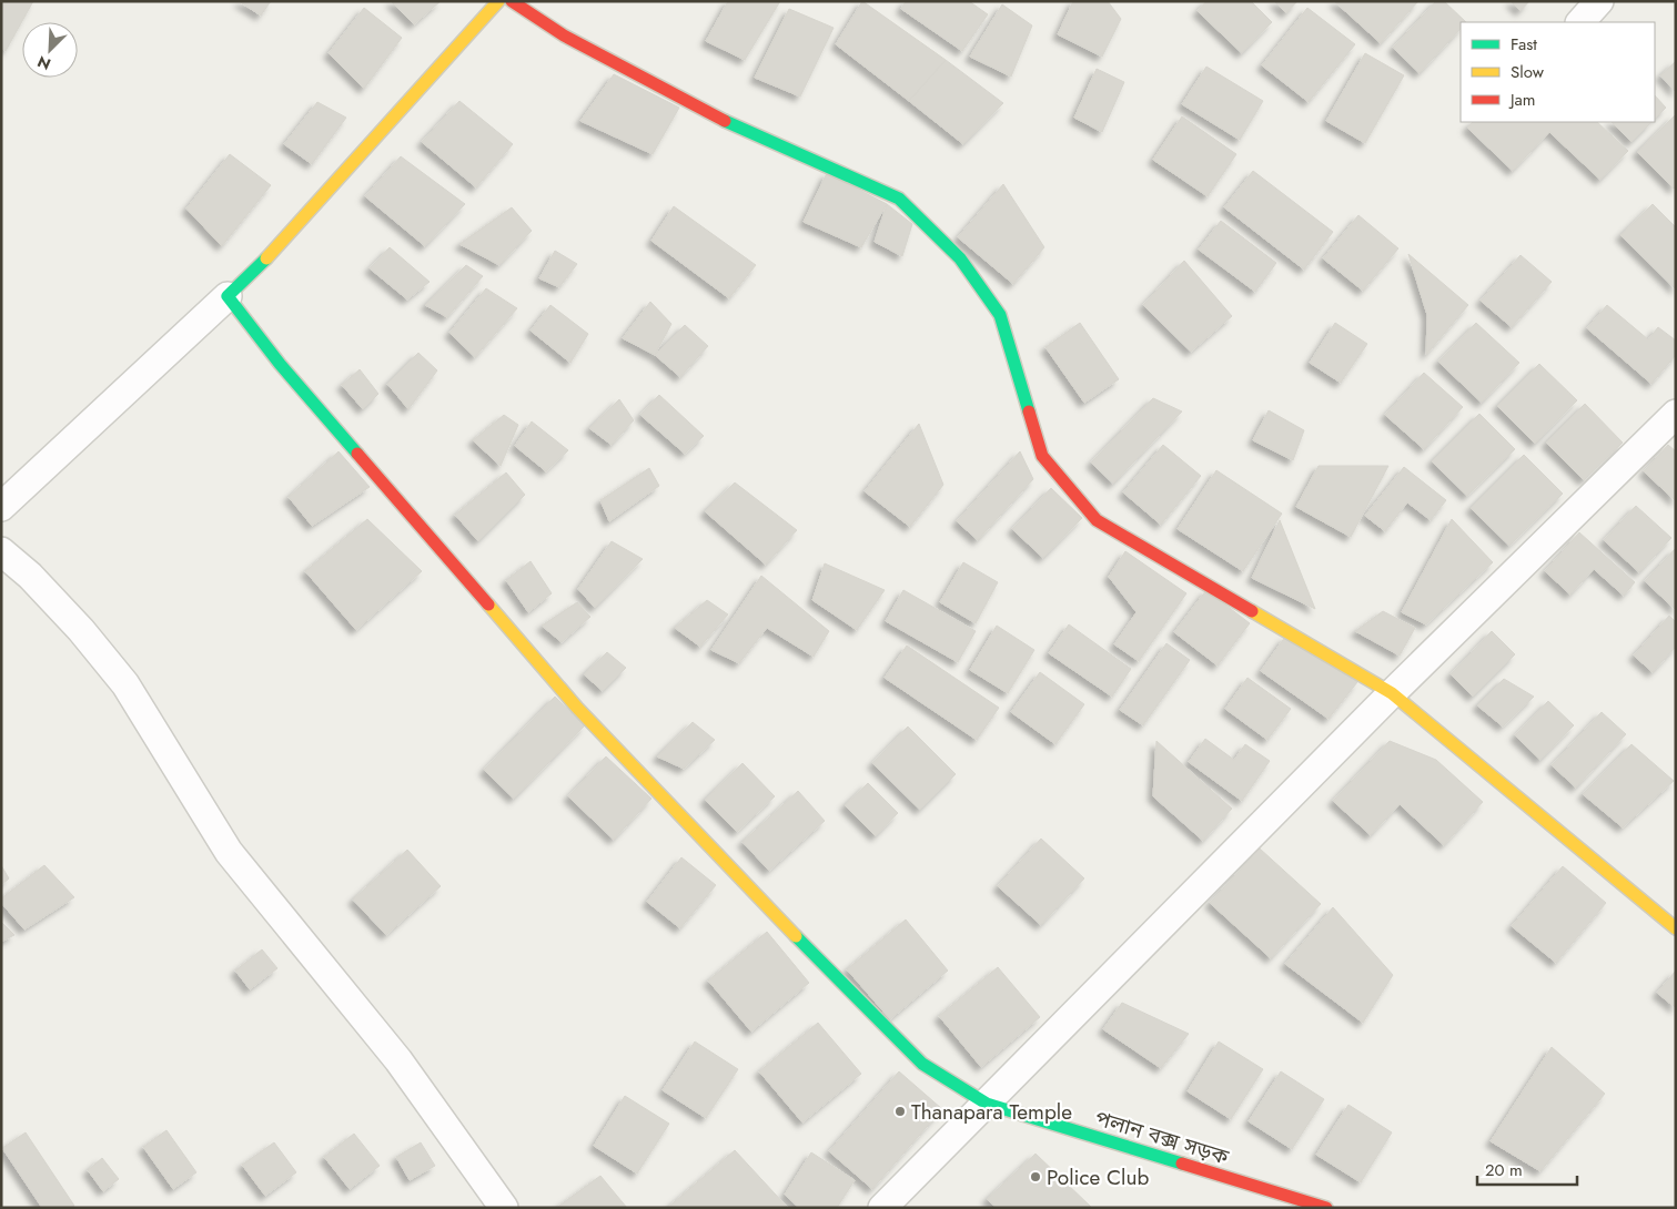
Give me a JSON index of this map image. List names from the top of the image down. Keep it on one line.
{"streets":{"street":["পলান বক্স সড়ক"]},"places":["Thanapara Temple","Police Club"],"legend":["Fast","Slow","Jam"],"scale_bar":"20 m","north":"bottom left"}
